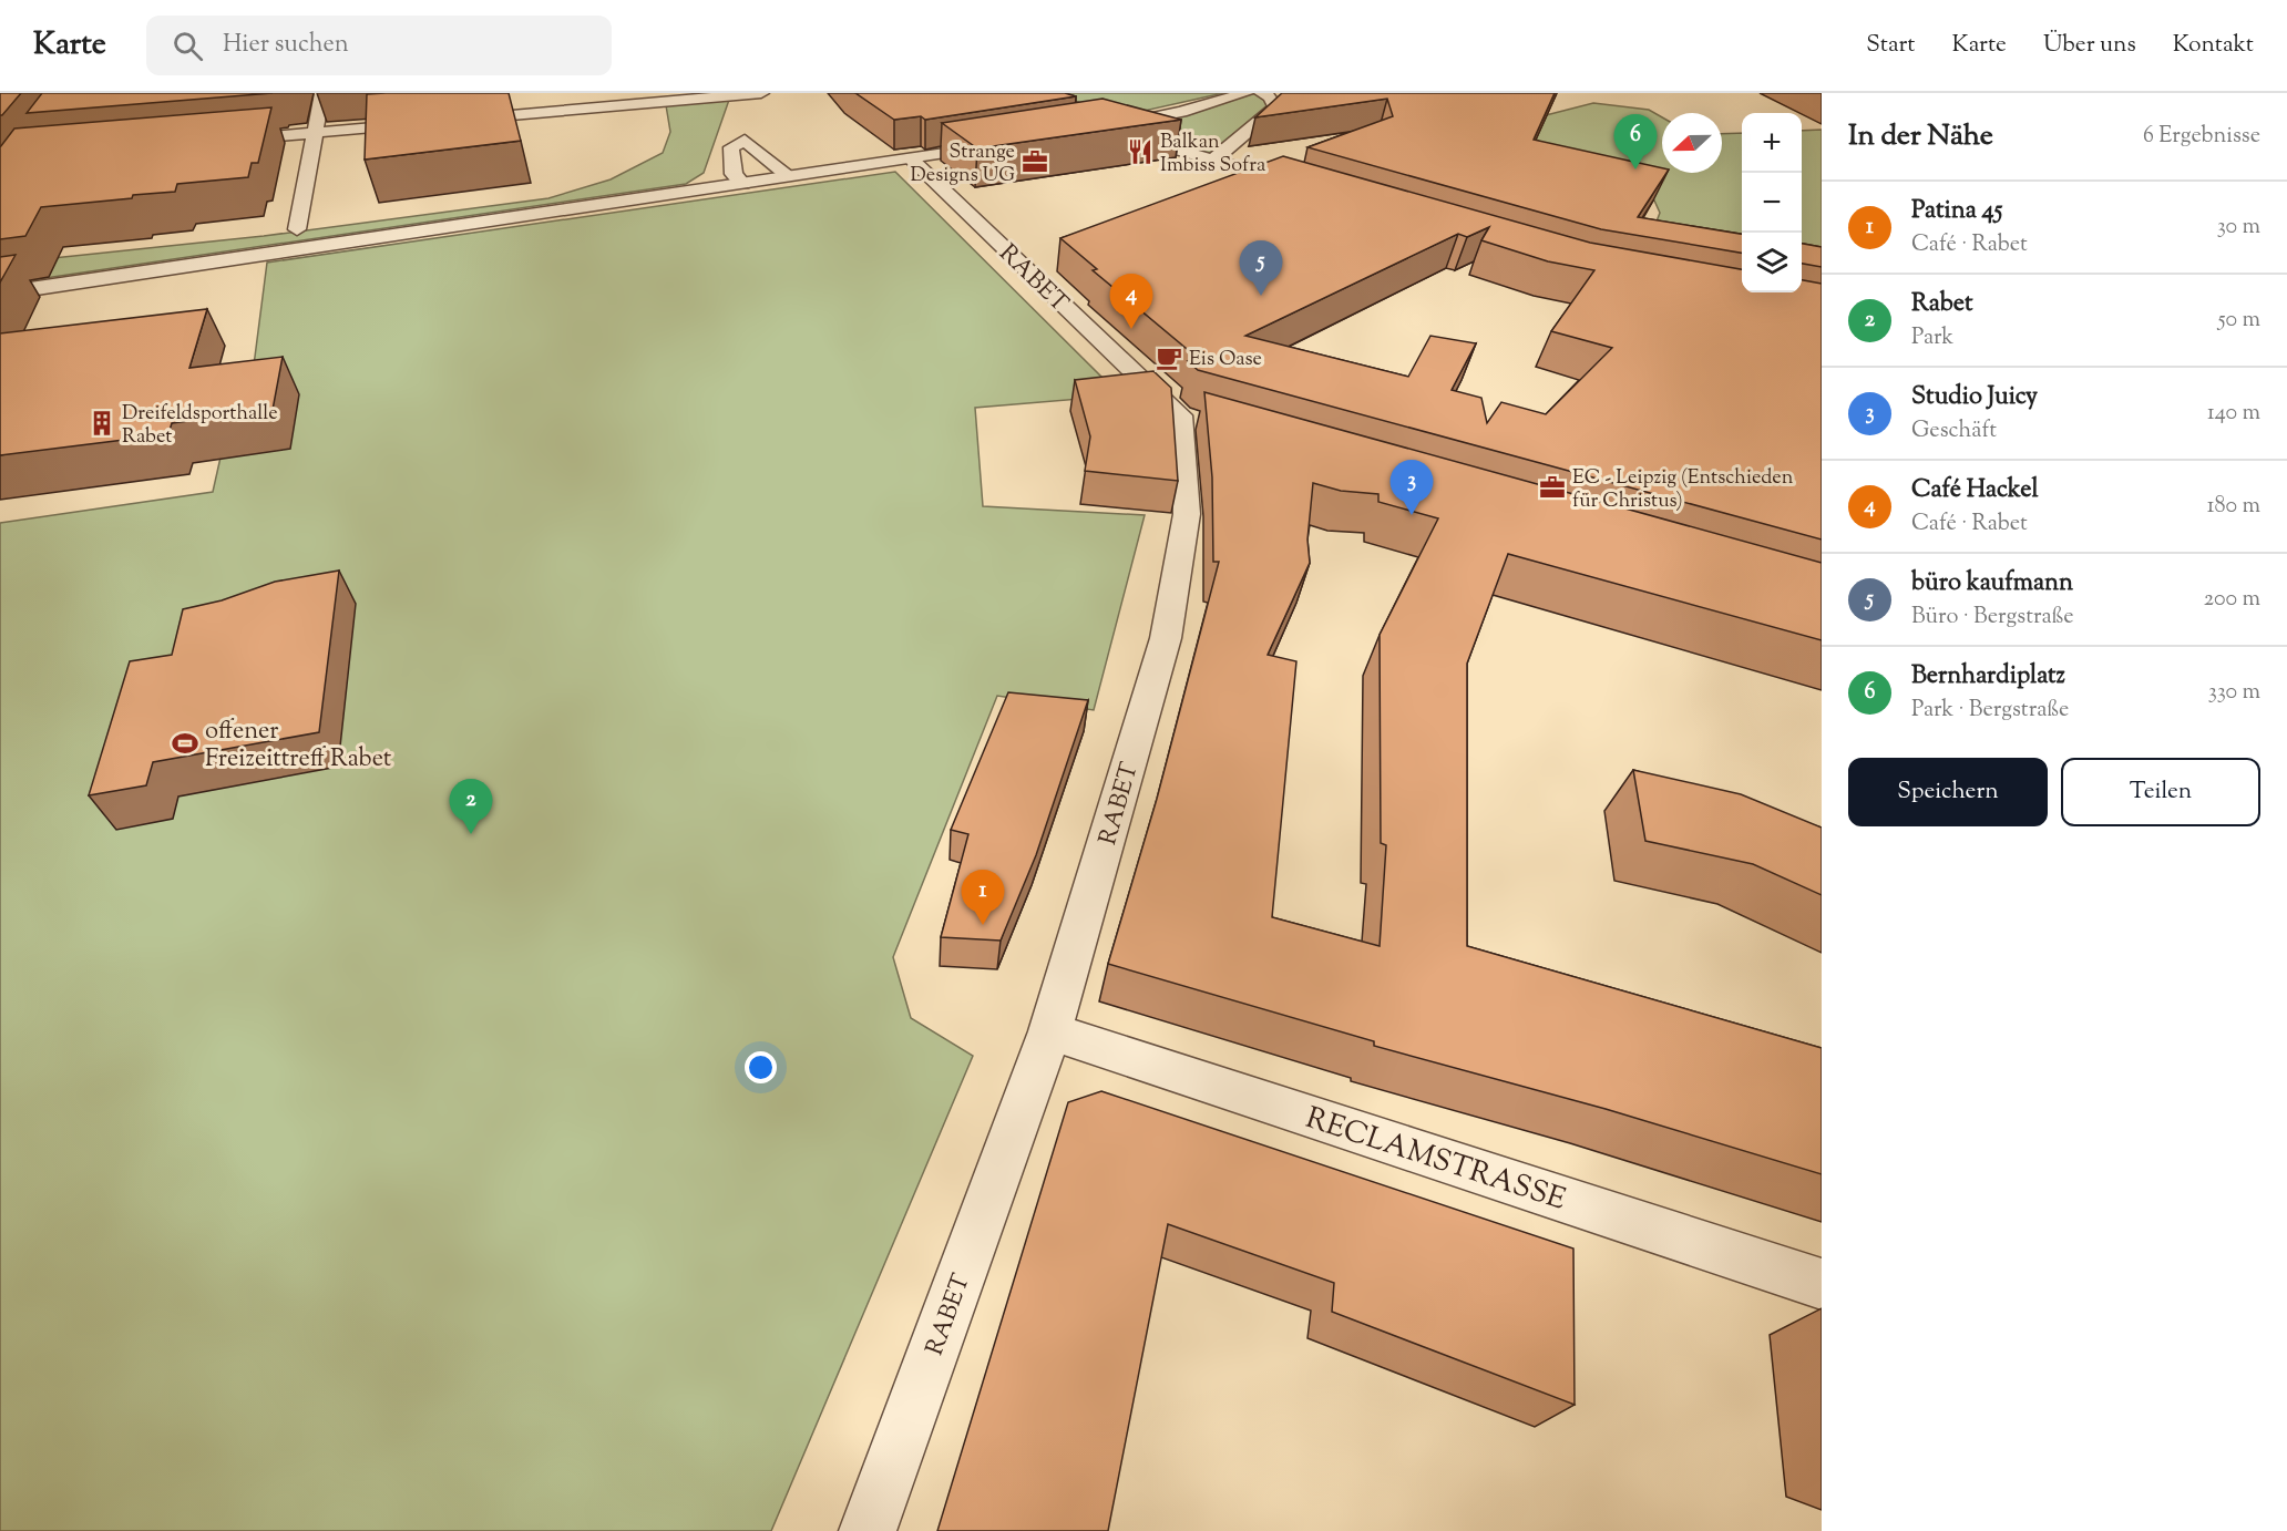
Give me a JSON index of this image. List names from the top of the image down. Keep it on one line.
{"streets":{"street":["RABET","RECLAMSTRASSE"]},"crossings":[["RABET","RECLAMSTRASSE"]],"places":{"restaurant":["Balkan Imbiss Sofra"],"office":["Strange Designs UG","EC - Leipzig (Entschieden für Christus)"],"cafe":["Eis Oase"],"building":["Dreifeldsporthalle Rabet"],"sports":["offener Freizeittreff Rabet"]},"north":"left","page":{"header":"Karte","search":"Hier suchen","nav":["Start","Karte","Über uns","Kontakt"],"heading":["In der Nähe","6 Ergebnisse"],"map_buttons":["+","−"],"pins":["6","5","4","3","2","1"],"list":[{"mark":"1","name":"Patina 45","note":"Café · Rabet","value":"30 m"},{"mark":"2","name":"Rabet","note":"Park","value":"50 m"},{"mark":"3","name":"Studio Juicy","note":"Geschäft","value":"140 m"},{"mark":"4","name":"Café Hackel","note":"Café · Rabet","value":"180 m"},{"mark":"5","name":"büro kaufmann","note":"Büro · Bergstraße","value":"200 m"},{"mark":"6","name":"Bernhardiplatz","note":"Park · Bergstraße","value":"330 m"}],"buttons":["Speichern","Teilen"]}}
